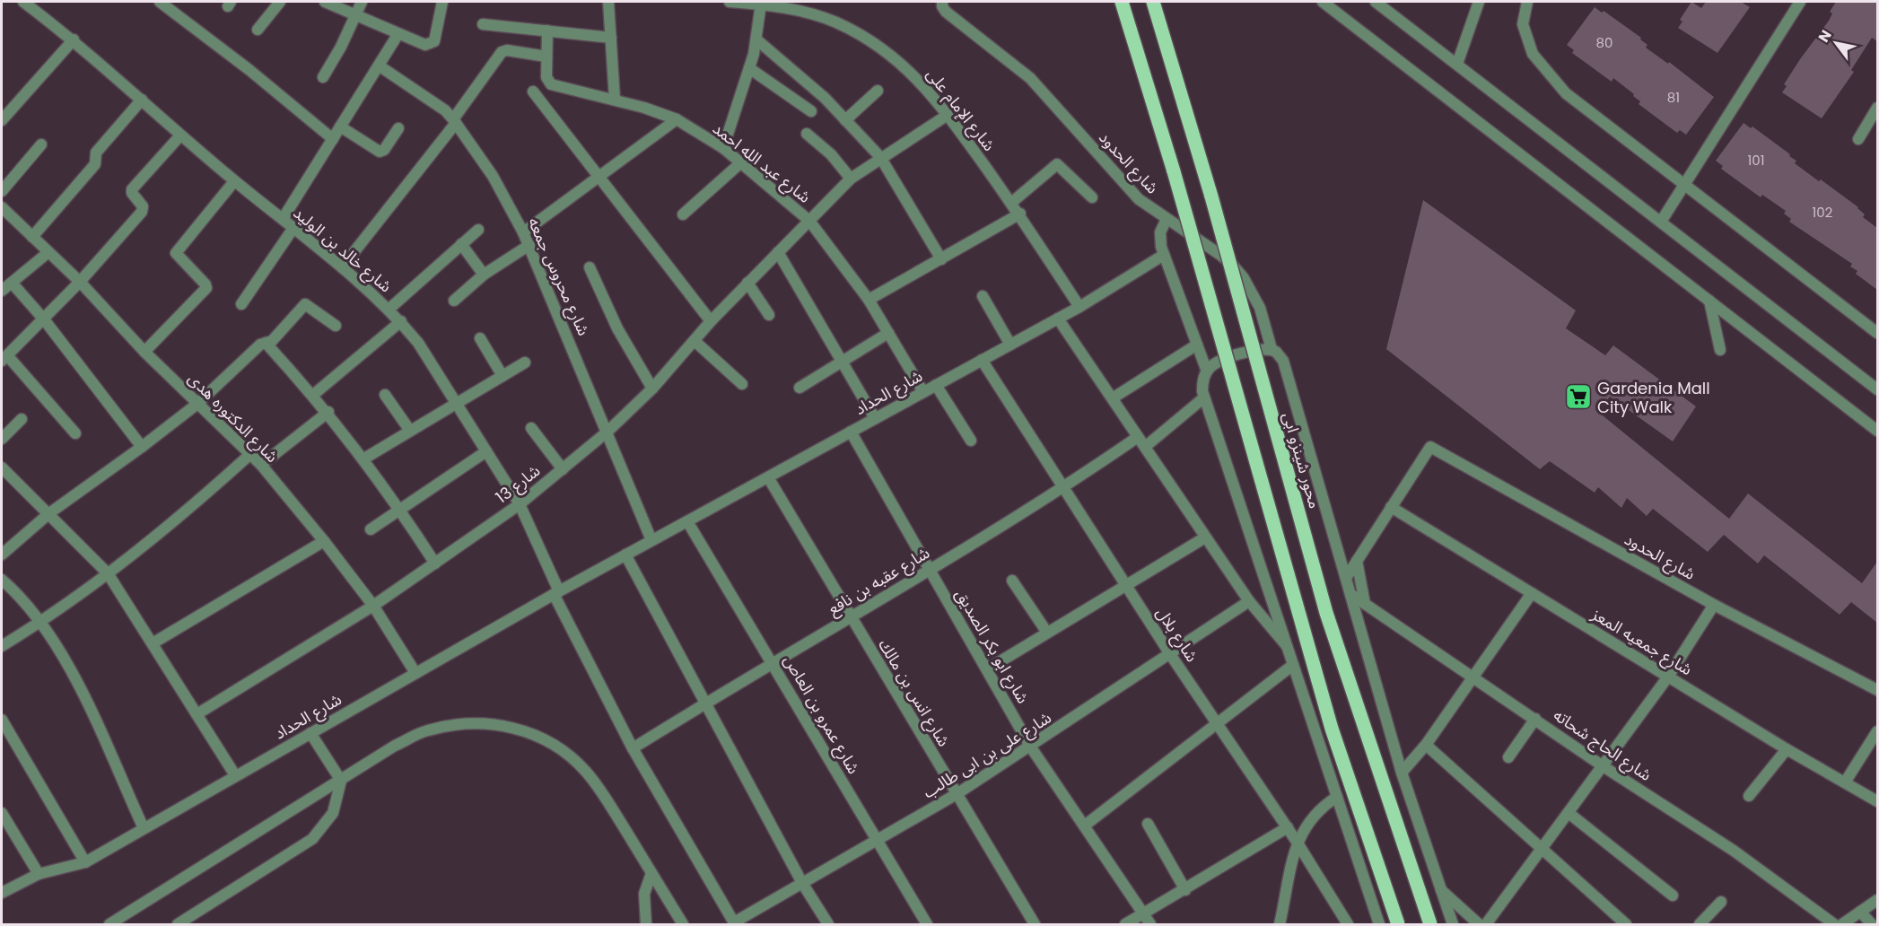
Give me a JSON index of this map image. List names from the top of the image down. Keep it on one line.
{"streets":{"main road":["محور شينزو ابى"],"street":["شارع الإمام على","شارع عبد الله احمد","شارع الحدود","شارع خالد بن الوليد","شارع محروس جمعه","شارع الحداد","شارع الدكتوره هدى","شارع 13","شارع عقبه بن نافع","شارع بلال","شارع جمعيه المعز","شارع ابو بكر الصديق","شارع انس بن مالك","شارع عمرو بن العاص","شارع الحاج شحاته","شارع على بن ابى طالب"]},"crossings":[["شارع الإمام على","شارع الحداد"],["شارع الإمام على","شارع 13"],["شارع عبد الله احمد","شارع الحداد"],["شارع عبد الله احمد","شارع 13"],["شارع الحدود","شارع جمعيه المعز"],["شارع الحدود","شارع الحاج شحاته"],["شارع خالد بن الوليد","شارع الحداد"],["شارع خالد بن الوليد","شارع 13"],["شارع خالد بن الوليد","شارع عقبه بن نافع"],["شارع خالد بن الوليد","شارع على بن ابى طالب"],["شارع محروس جمعه","شارع الحداد"],["شارع محروس جمعه","شارع 13"],["شارع الحداد","شارع الدكتوره هدى"],["شارع الحداد","شارع بلال"],["شارع الحداد","شارع ابو بكر الصديق"],["شارع الحداد","شارع انس بن مالك"],["شارع الحداد","شارع عمرو بن العاص"],["شارع الدكتوره هدى","شارع 13"],["شارع عقبه بن نافع","شارع بلال"],["شارع عقبه بن نافع","شارع ابو بكر الصديق"],["شارع عقبه بن نافع","شارع انس بن مالك"],["شارع عقبه بن نافع","شارع عمرو بن العاص"],["شارع بلال","شارع على بن ابى طالب"],["شارع ابو بكر الصديق","شارع على بن ابى طالب"],["شارع انس بن مالك","شارع على بن ابى طالب"],["شارع عمرو بن العاص","شارع على بن ابى طالب"]],"places":{"supermarket":["Gardenia Mall City Walk"]},"house_numbers":["80","81","101","102"],"north":"top left"}
